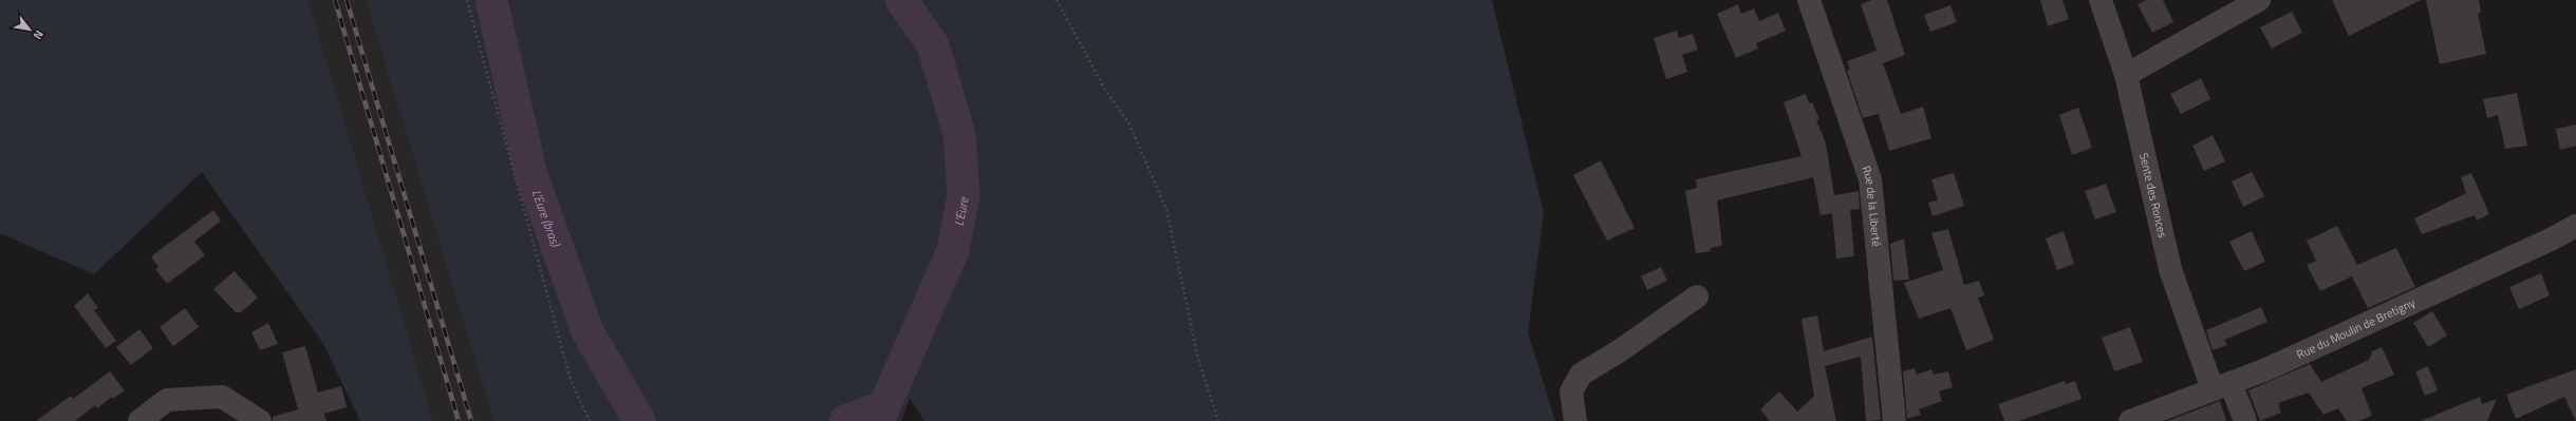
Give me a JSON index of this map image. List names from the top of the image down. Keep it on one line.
{"streets":{"street":["Sente des Ronces","Rue de la Liberté","Rue du Moulin de Bretigny"]},"crossings":[["Sente des Ronces","Rue du Moulin de Bretigny"]],"water":["L'Eure","L'Eure (bras)"],"north":"bottom right"}
